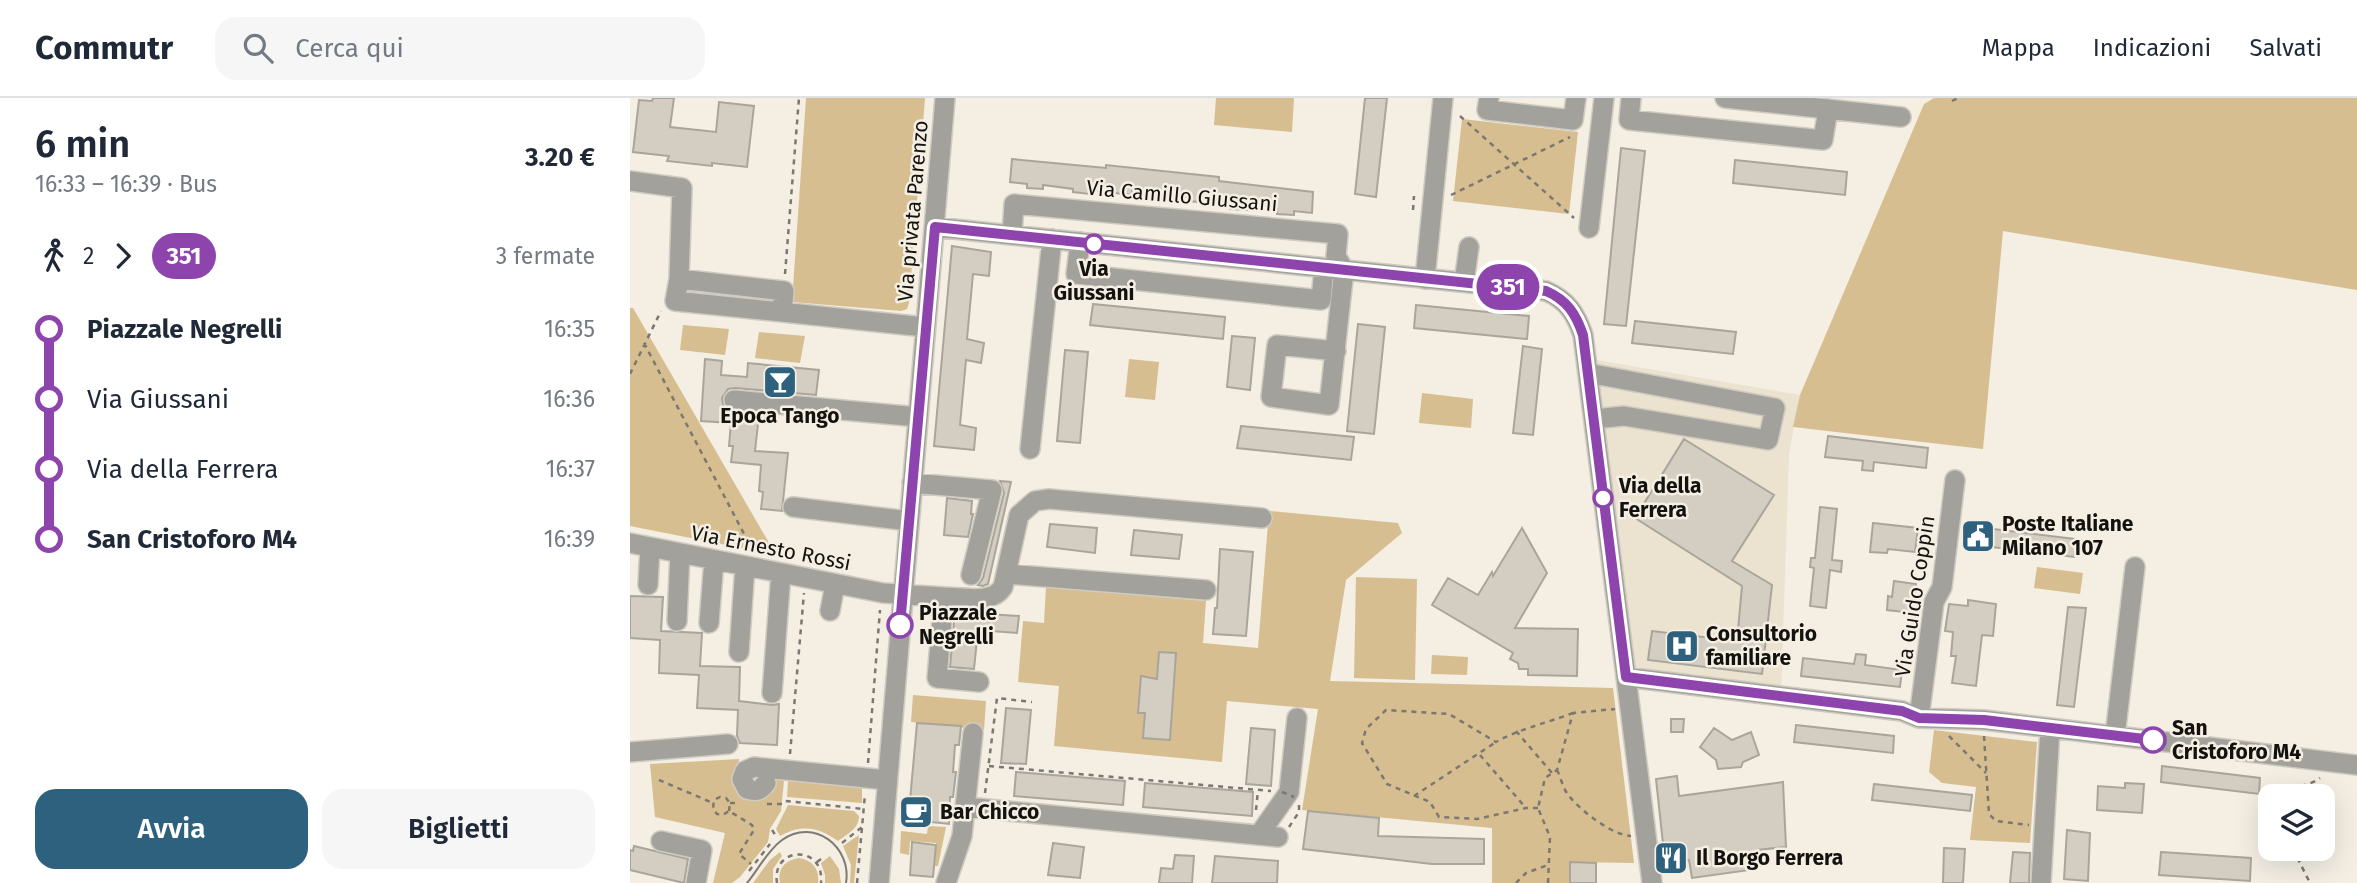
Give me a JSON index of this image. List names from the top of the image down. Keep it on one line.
{"streets":{"street":["Via Camillo Giussani","Via privata Parenzo","Via Ernesto Rossi","Via Guido Coppin"]},"crossings":[["Via privata Parenzo","Via Ernesto Rossi"]],"places":{"other":["Via Giussani","Via della Ferrera","Piazzale Negrelli","San Cristoforo M4"],"bar":["Epoca Tango"],"public building":["Poste Italiane Milano 107"],"hospital":["Consultorio familiare"],"cafe":["Bar Chicco"],"restaurant":["Il Borgo Ferrera"]},"lines":["bus line 351"],"page":{"header":"Commutr","search":"Cerca qui","nav":["Mappa","Indicazioni","Salvati"],"heading":["6 min","16:33 – 16:39 · Bus","3.20 €"],"on_map":"351","legs":["2","351","3 fermate"],"list":[{"name":"Piazzale Negrelli","value":"16:35"},{"name":"Via Giussani","value":"16:36"},{"name":"Via della Ferrera","value":"16:37"},{"name":"San Cristoforo M4","value":"16:39"}],"buttons":["Avvia","Biglietti"]}}
